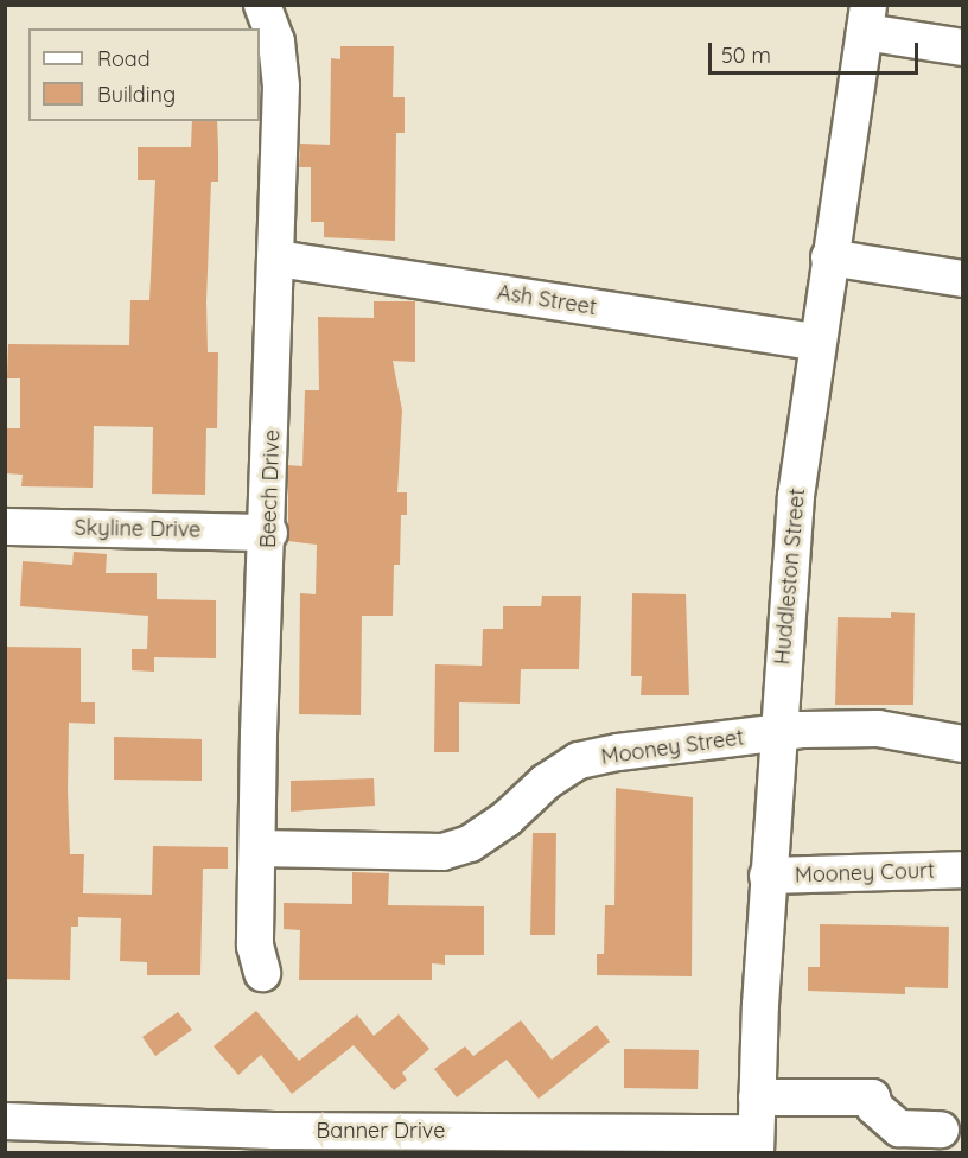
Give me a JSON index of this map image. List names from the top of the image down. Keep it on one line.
{"streets":{"street":["Ash Street","Beech Drive","Skyline Drive","Huddleston Street","Mooney Street","Mooney Court","Banner Drive"]},"crossings":[["Ash Street","Beech Drive"],["Ash Street","Huddleston Street"],["Beech Drive","Skyline Drive"],["Beech Drive","Mooney Street"],["Huddleston Street","Mooney Street"],["Huddleston Street","Mooney Court"],["Huddleston Street","Banner Drive"]],"legend":["Road","Building"],"scale_bar":"50 m"}
